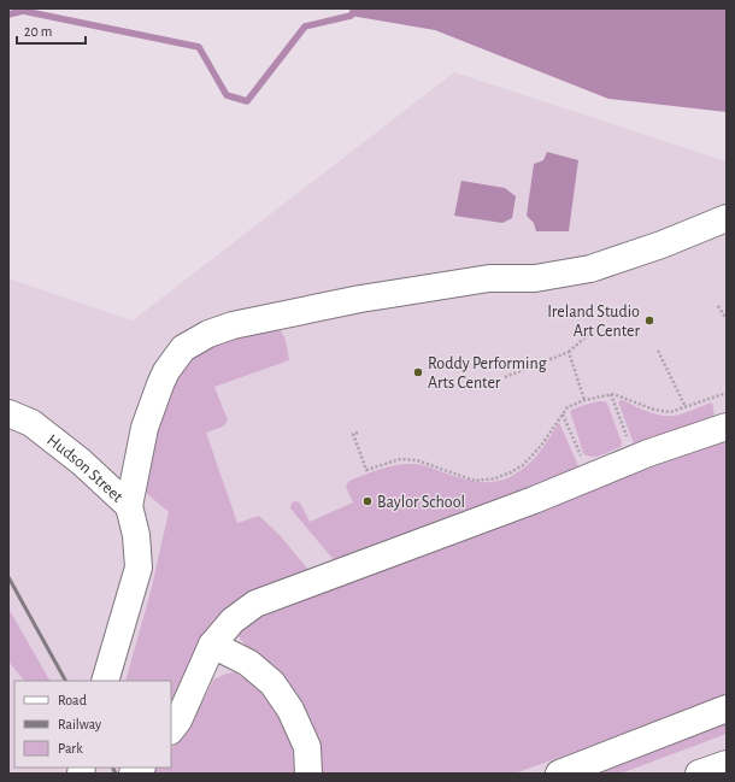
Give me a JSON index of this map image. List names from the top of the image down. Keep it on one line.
{"streets":{"street":["Hudson Street"]},"places":["Ireland Studio Art Center","Roddy Performing Arts Center","Baylor School"],"legend":["Road","Railway","Park"],"scale_bar":"20 m"}
